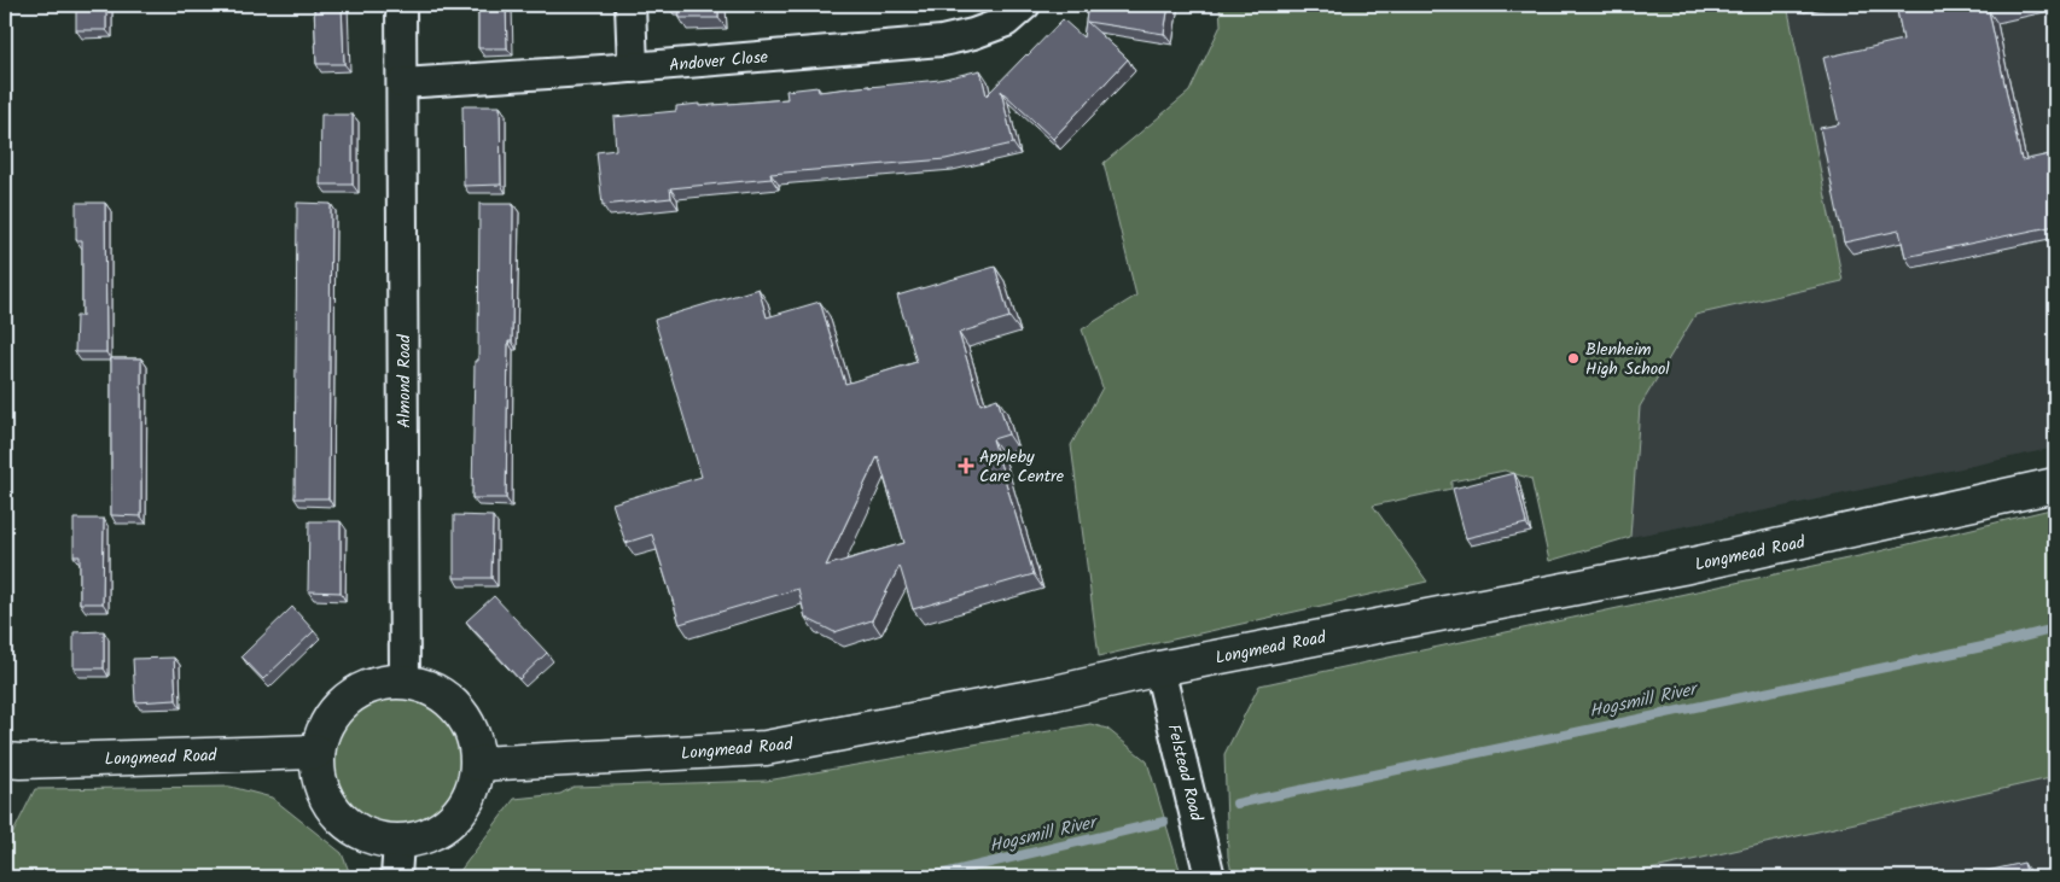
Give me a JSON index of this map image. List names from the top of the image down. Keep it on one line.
{"streets":{"street":["Andover Close","Almond Road","Longmead Road","Felstead Road"]},"crossings":[["Andover Close","Almond Road"],["Almond Road","Longmead Road"],["Longmead Road","Felstead Road"]],"water":["Hogsmill River"],"places":{"other":["Blenheim High School"],"health":["Appleby Care Centre"]}}
